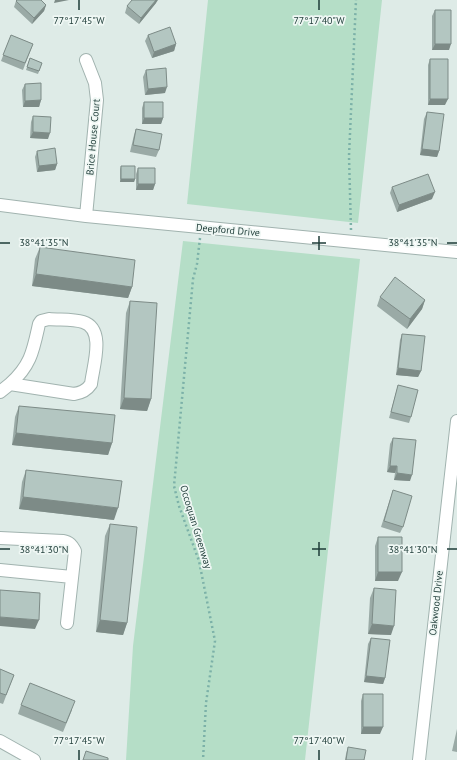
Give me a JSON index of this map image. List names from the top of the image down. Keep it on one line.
{"streets":{"street":["Brice House Court","Deepford Drive","Oakwood Drive"],"path":["Occoquan Greenway"]},"crossings":[["Brice House Court","Deepford Drive"],["Deepford Drive","Occoquan Greenway"]],"coordinates":["77°17'45\"W","77°17'40\"W","38°41'35\"N","38°41'30\"N"]}
